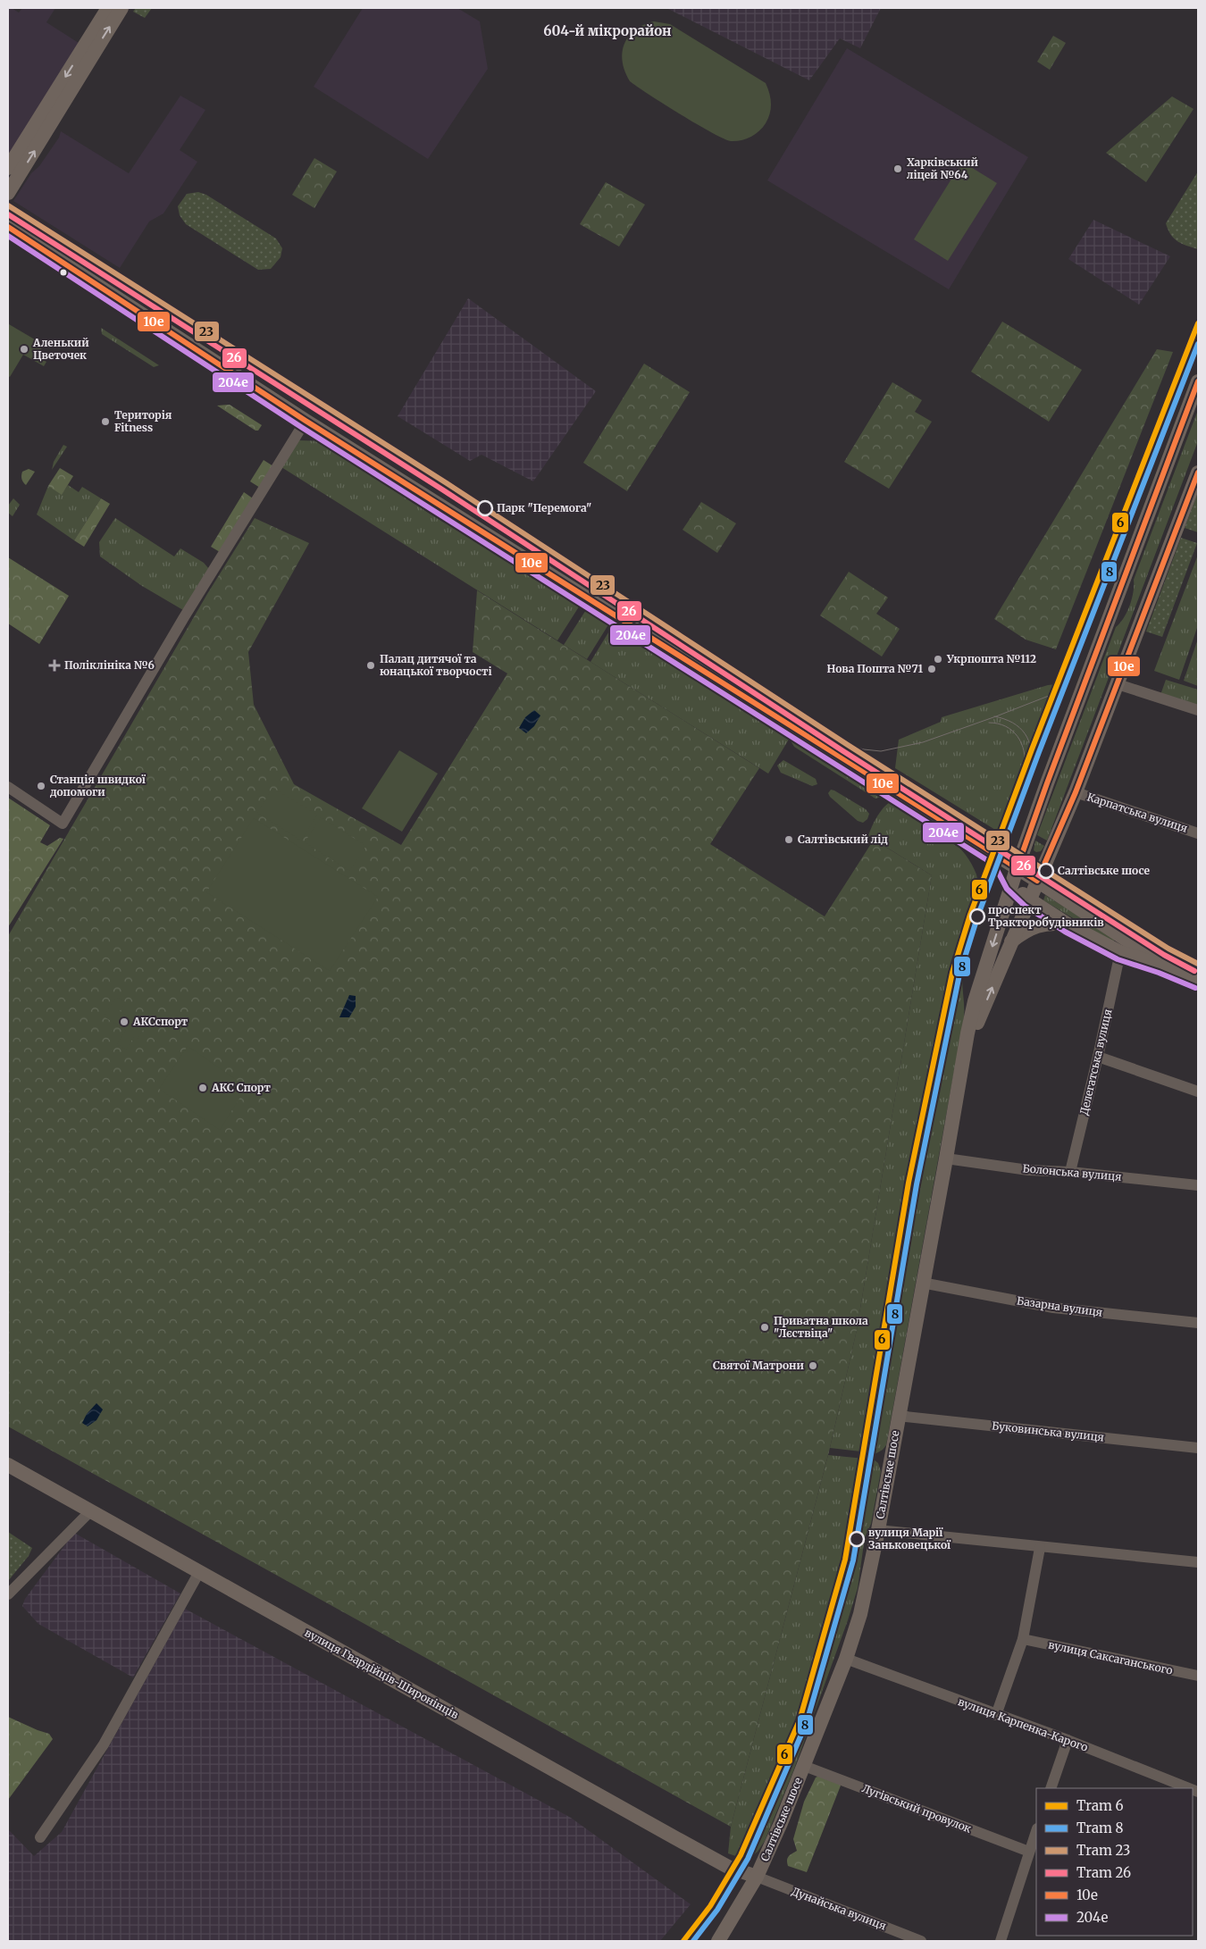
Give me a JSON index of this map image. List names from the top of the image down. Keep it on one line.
{"streets":{"main road":["Салтівське шосе","вулиця Гвардійців-Широнінців"],"street":["Карпатська вулиця","Делегатська вулиця","Болонська вулиця","Базарна вулиця","Буковинська вулиця","вулиця Саксаганського","вулиця Карпенка-Карого","Лугівський провулок","Дунайська вулиця"]},"crossings":[["Карпатська вулиця","Салтівське шосе"],["Делегатська вулиця","Болонська вулиця"],["Болонська вулиця","Салтівське шосе"],["Базарна вулиця","Салтівське шосе"],["Буковинська вулиця","Салтівське шосе"],["Салтівське шосе","вулиця Гвардійців-Широнінців"],["Салтівське шосе","вулиця Карпенка-Карого"],["Салтівське шосе","Лугівський провулок"],["Салтівське шосе","Дунайська вулиця"],["вулиця Гвардійців-Широнінців","Дунайська вулиця"]],"districts":["604-й мікрорайон"],"places":{"other":["Харківський ліцей №64","Аленький Цветочек","Територія Fitness","Парк \"Перемога\"","Укрпошта №112","Палац дитячої та юнацької творчості","Нова Пошта №71","Станція швидкої допомоги","Салтівський лід","Салтівське шосе","проспект Тракторобудівників","АКСспорт","АКС Спорт","Приватна школа \"Лєствіца\"","Святої Матрони","вулиця Марії Заньковецької"],"health":["Поліклініка №6"]},"lines":["tram line 23","tram line 26","transit line 10е","transit line 204е","tram line 6","tram line 8"],"legend":["Tram 6","Tram 8","Tram 23","Tram 26","10е","204е"]}
